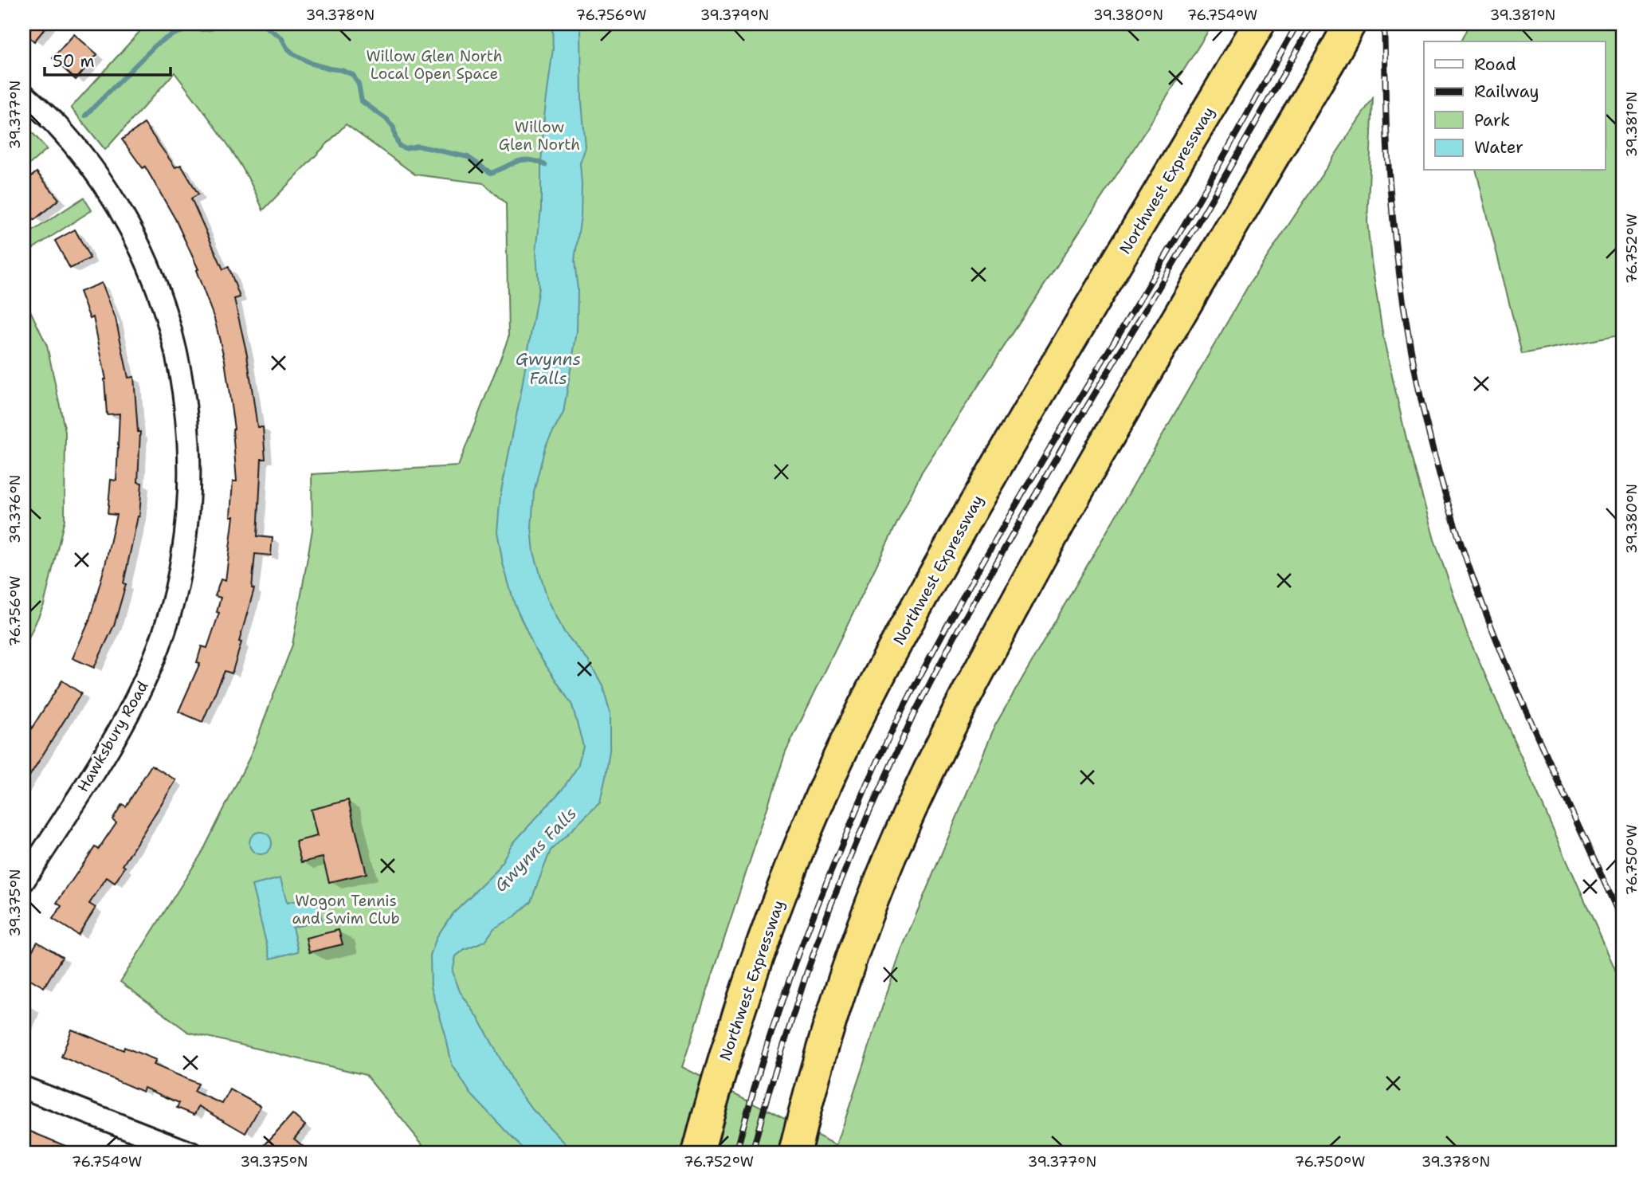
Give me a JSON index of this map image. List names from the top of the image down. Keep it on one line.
{"streets":{"highway":["Northwest Expressway"],"street":["Hawksbury Road"]},"water":["Gwynns Falls"],"parks":["Willow Glen North Local Open Space","Willow Glen North","Wogon Tennis and Swim Club"],"legend":["Road","Railway","Park","Water"],"scale_bar":"50 m","coordinates":["39.378°N","76.756°W","39.379°N","39.380°N","76.754°W","39.381°N","39.377°N","76.752°W","39.376°N","76.750°W","39.375°N"]}
